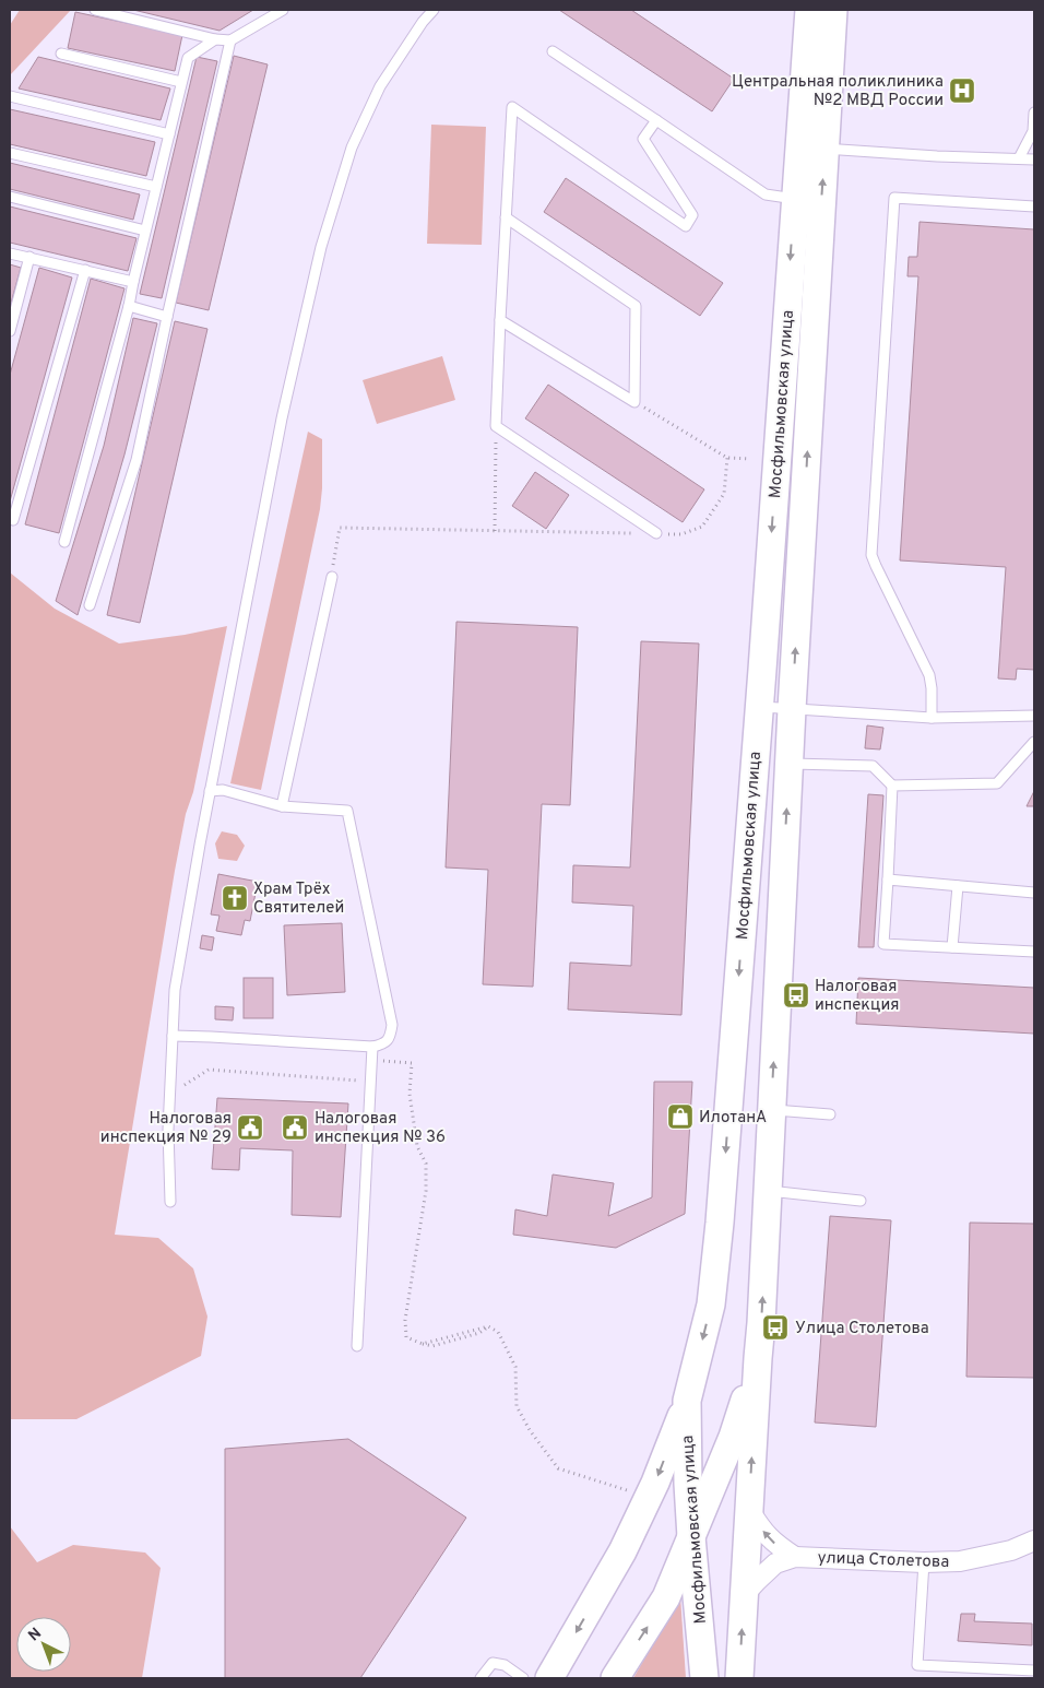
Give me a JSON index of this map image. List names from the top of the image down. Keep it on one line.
{"streets":{"main road":["Мосфильмовская улица"],"street":["улица Столетова"]},"crossings":[["Мосфильмовская улица","улица Столетова"]],"places":{"hospital":["Центральная поликлиника №2 МВД России"],"church":["Храм Трёх Святителей"],"bus stop":["Налоговая инспекция","Улица Столетова"],"shop":["ИлотанА"],"public building":["Налоговая инспекция № 29","Налоговая инспекция № 36"]},"north":"top left"}
